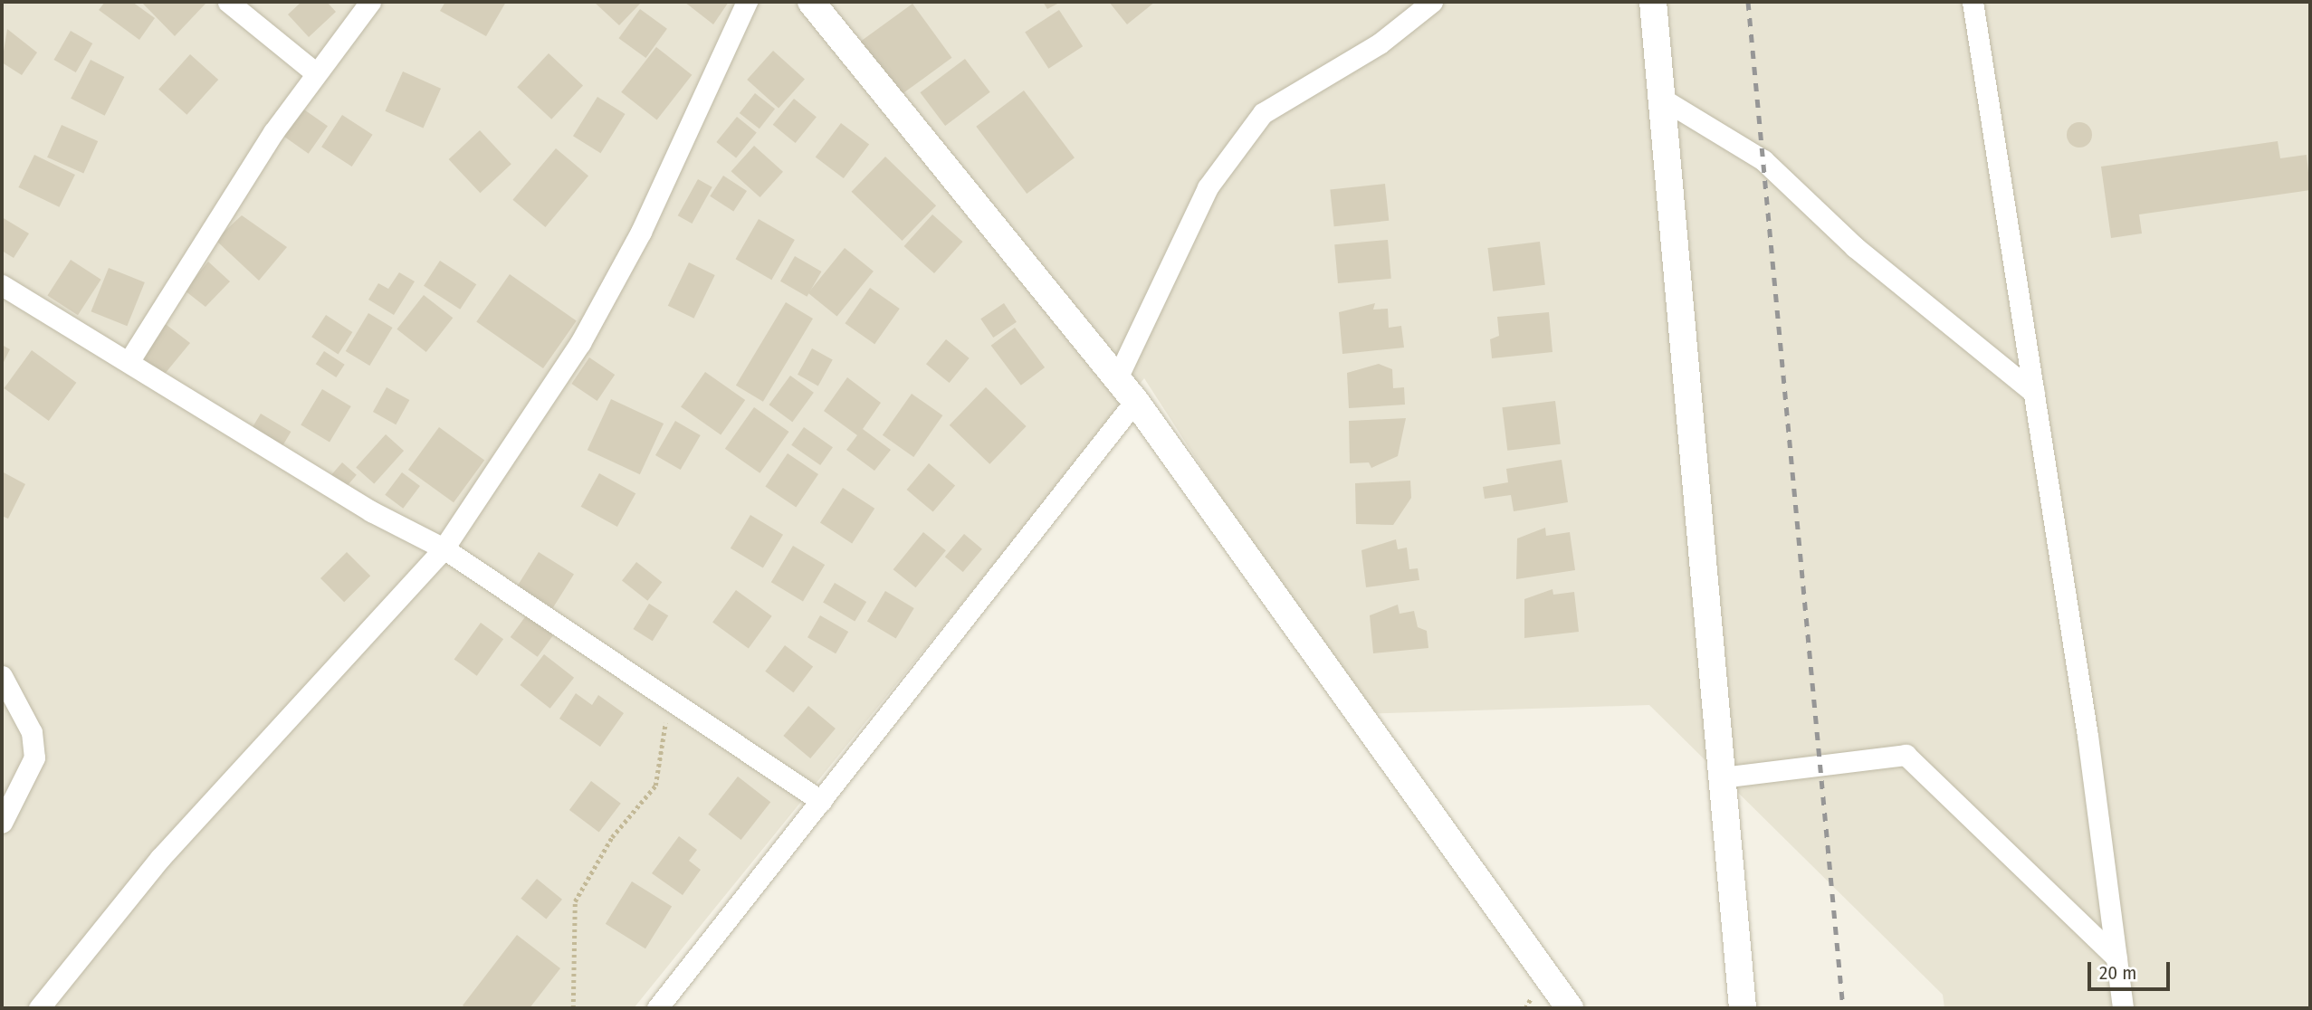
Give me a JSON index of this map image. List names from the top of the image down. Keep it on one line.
{"scale_bar":"20 m"}
